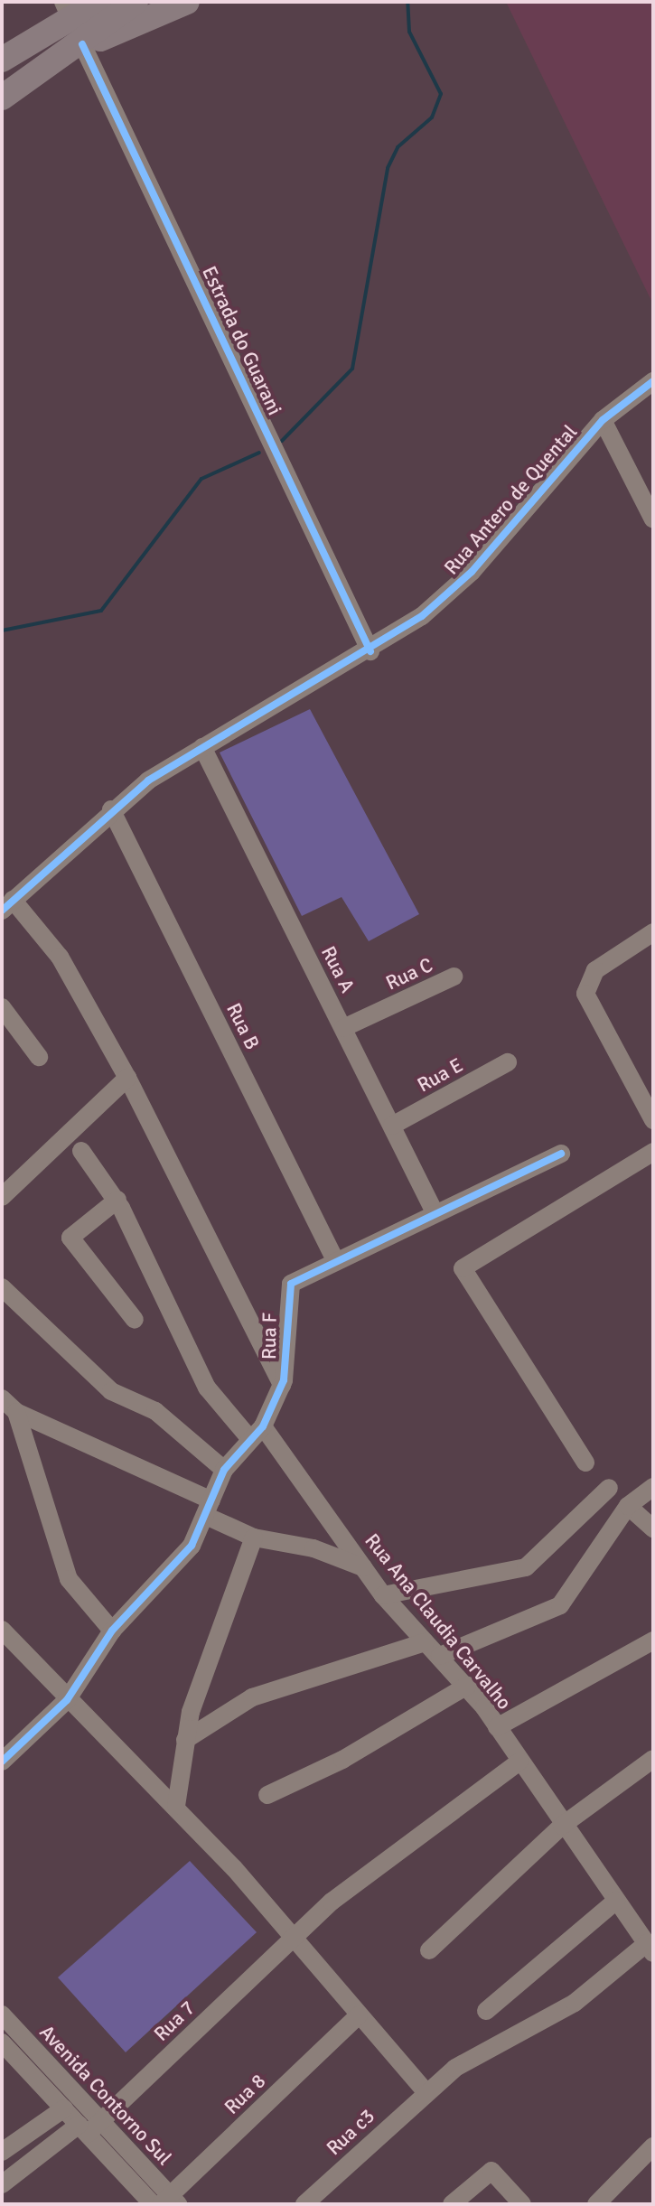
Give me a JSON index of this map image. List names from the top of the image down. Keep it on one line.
{"streets":{"street":["Estrada do Guarani","Rua Antero de Quental","Rua A","Rua C","Rua B","Rua E","Rua F","Rua Ana Claudia Carvalho","Rua 7","Rua 8","Avenida Contorno Sul","Rua c3"]},"crossings":[["Estrada do Guarani","Rua Antero de Quental"],["Rua Antero de Quental","Rua A"],["Rua Antero de Quental","Rua B"],["Rua A","Rua C"],["Rua A","Rua E"],["Rua A","Rua F"],["Rua B","Rua F"],["Rua F","Rua Ana Claudia Carvalho"],["Rua Ana Claudia Carvalho","Rua 7"],["Rua Ana Claudia Carvalho","Rua c3"],["Rua 7","Avenida Contorno Sul"],["Rua 8","Avenida Contorno Sul"]]}
